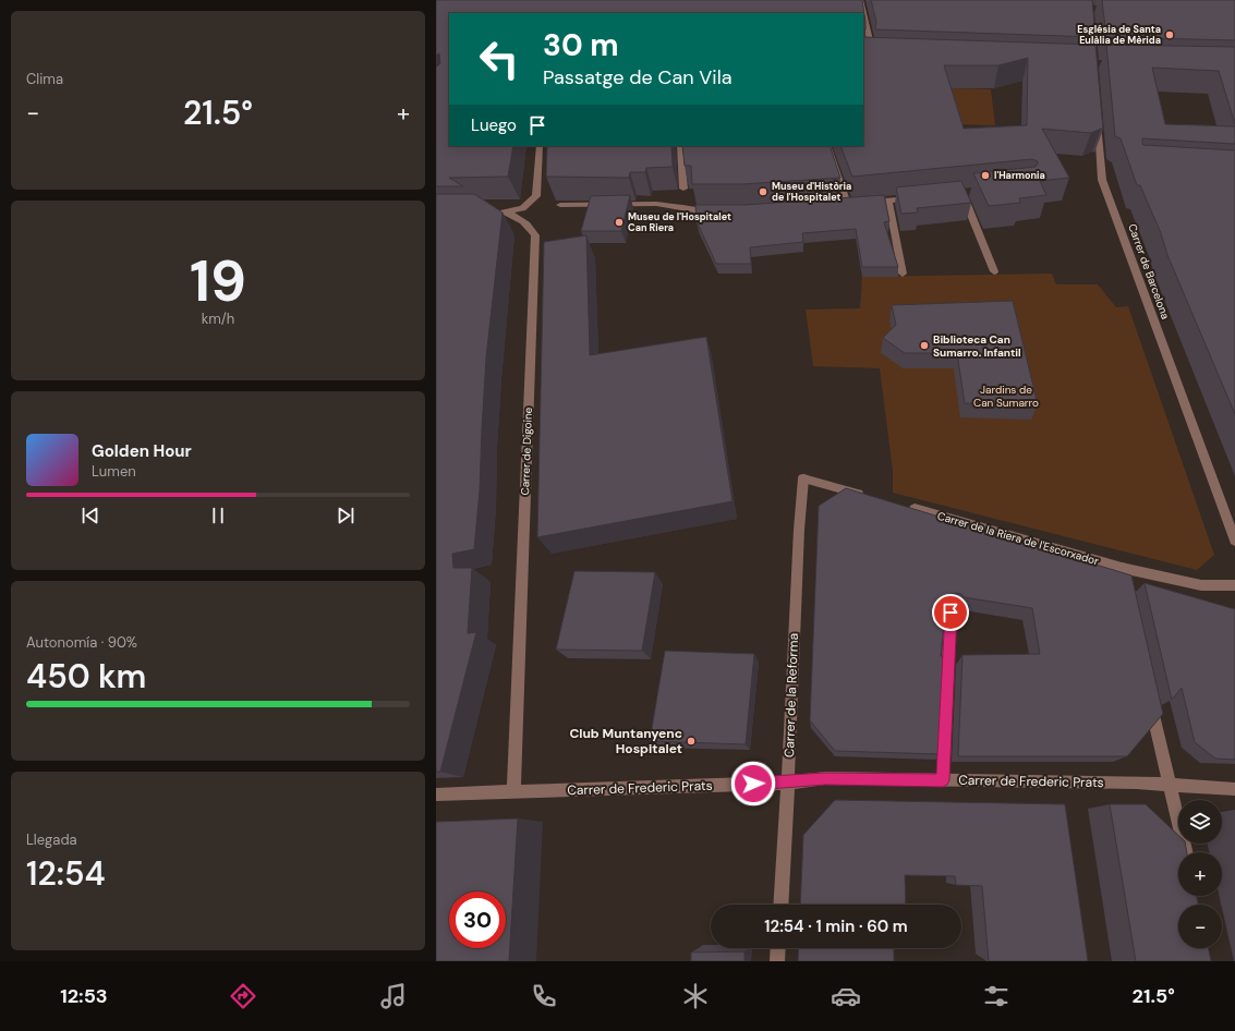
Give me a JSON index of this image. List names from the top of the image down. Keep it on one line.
{"streets":{"street":["Carrer de Barcelona","Carrer de Digoine","Carrer de la Riera de l'Escorxador","Carrer de la Reforma","Carrer de Frederic Prats"]},"crossings":[["Carrer de Digoine","Carrer de Frederic Prats"],["Carrer de la Reforma","Carrer de Frederic Prats"]],"parks":["Jardins de Can Sumarro"],"places":["Església de Santa Eulàlia de Mèrida","l'Harmonia","Museu d'Història de l'Hospitalet","Museu de l'Hospitalet Can Riera","Biblioteca Can Sumarro. Infantil","Club Muntanyenc Hospitalet"],"page":{"tile":["Clima",["19","km/h"],["Autonomía · 90%","450 km"],["Llegada","12:54"]],"turn":["30 m","Passatge de Can Vila"],"heat":["−","21.5°","+"],"then":"Luego","song":["Golden Hour","Lumen"],"map_buttons":["+","−"],"limit":"30","trip":"12:54 · 1 min · 60 m","tabs":["12:53","21.5°"]}}
